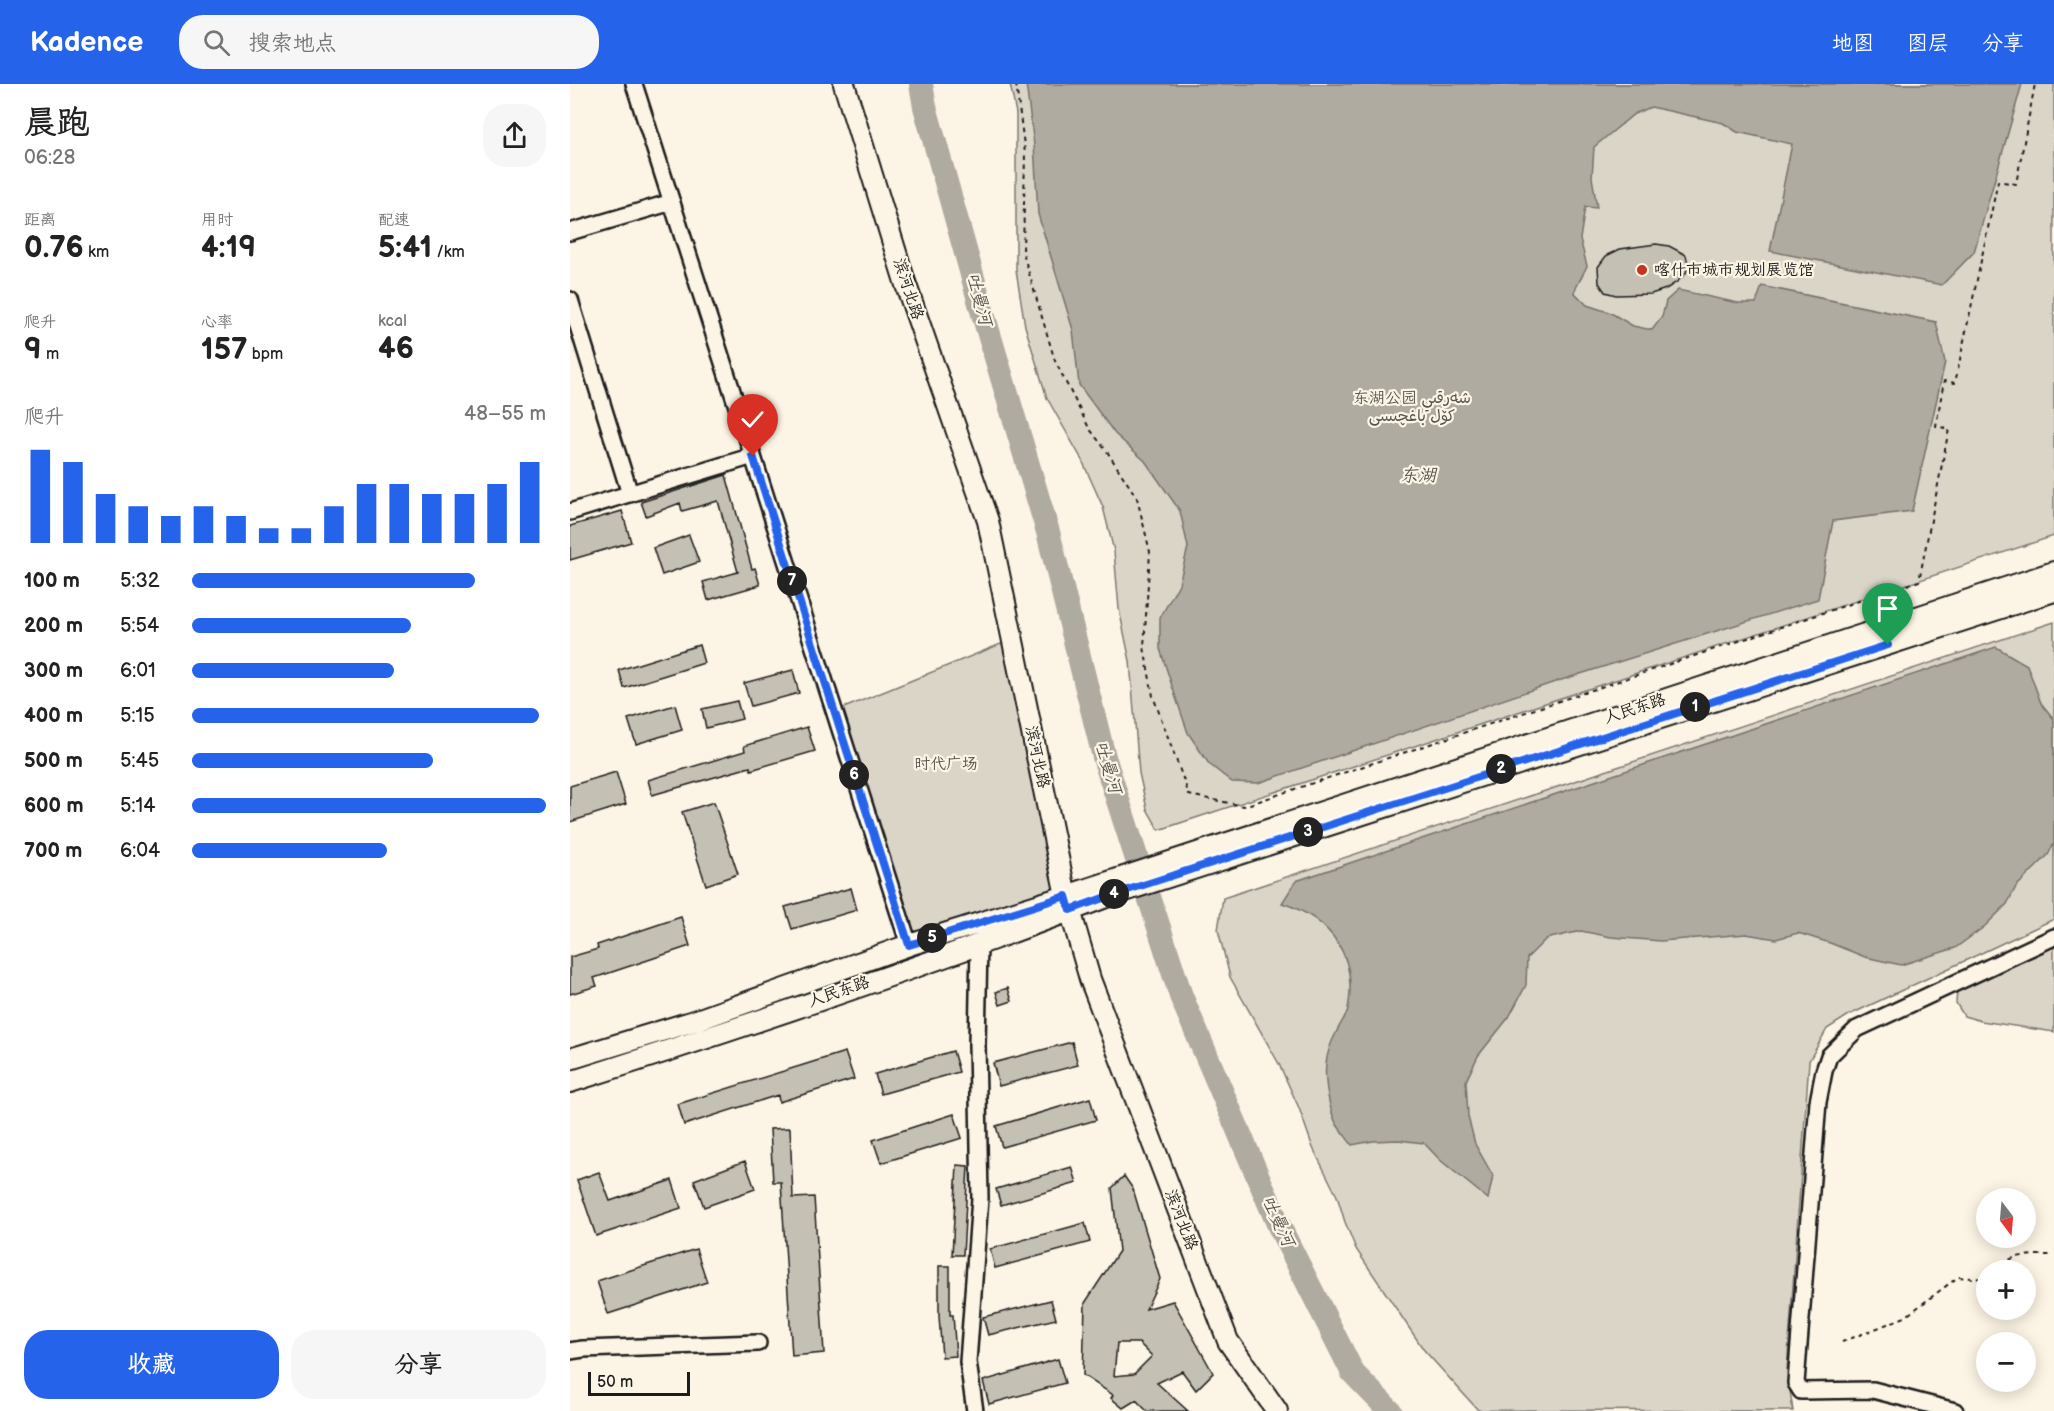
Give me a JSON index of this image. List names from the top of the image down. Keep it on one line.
{"streets":{"main road":["滨河北路","人民东路"]},"crossings":[["滨河北路","人民东路"]],"water":["吐曼河","东湖"],"parks":["东湖公园 شەرقىي كۆل باغچىسى","时代广场"],"places":["喀什市城市规划展览馆"],"scale_bar":"50 m","north":"bottom","page":{"header":"Kadence","search":"搜索地点","nav":["地图","图层","分享"],"heading":["晨跑","06:28"],"stats":[["距离","0.76 km"],["用时","4:19"],["配速","5:41 /km"],["爬升","9 m"],["心率","157 bpm"],["kcal","46"]],"chart":["爬升","48–55 m"],"list":[{"name":"100 m","note":"5:32"},{"name":"200 m","note":"5:54"},{"name":"300 m","note":"6:01"},{"name":"400 m","note":"5:15"},{"name":"500 m","note":"5:45"},{"name":"600 m","note":"5:14"},{"name":"700 m","note":"6:04"}],"pins":["7","1","2","6","3","4","5"],"map_buttons":["+","−"],"buttons":["收藏","分享"],"scale":"50 m"}}
